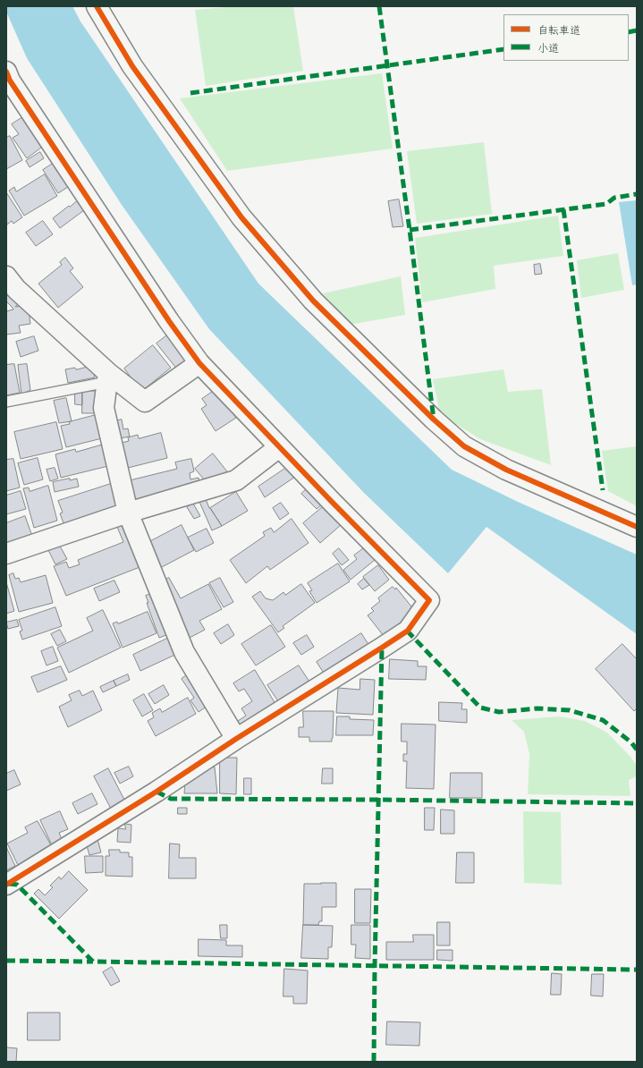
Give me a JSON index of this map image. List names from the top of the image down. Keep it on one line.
{"legend":["自転車道","小道"]}
